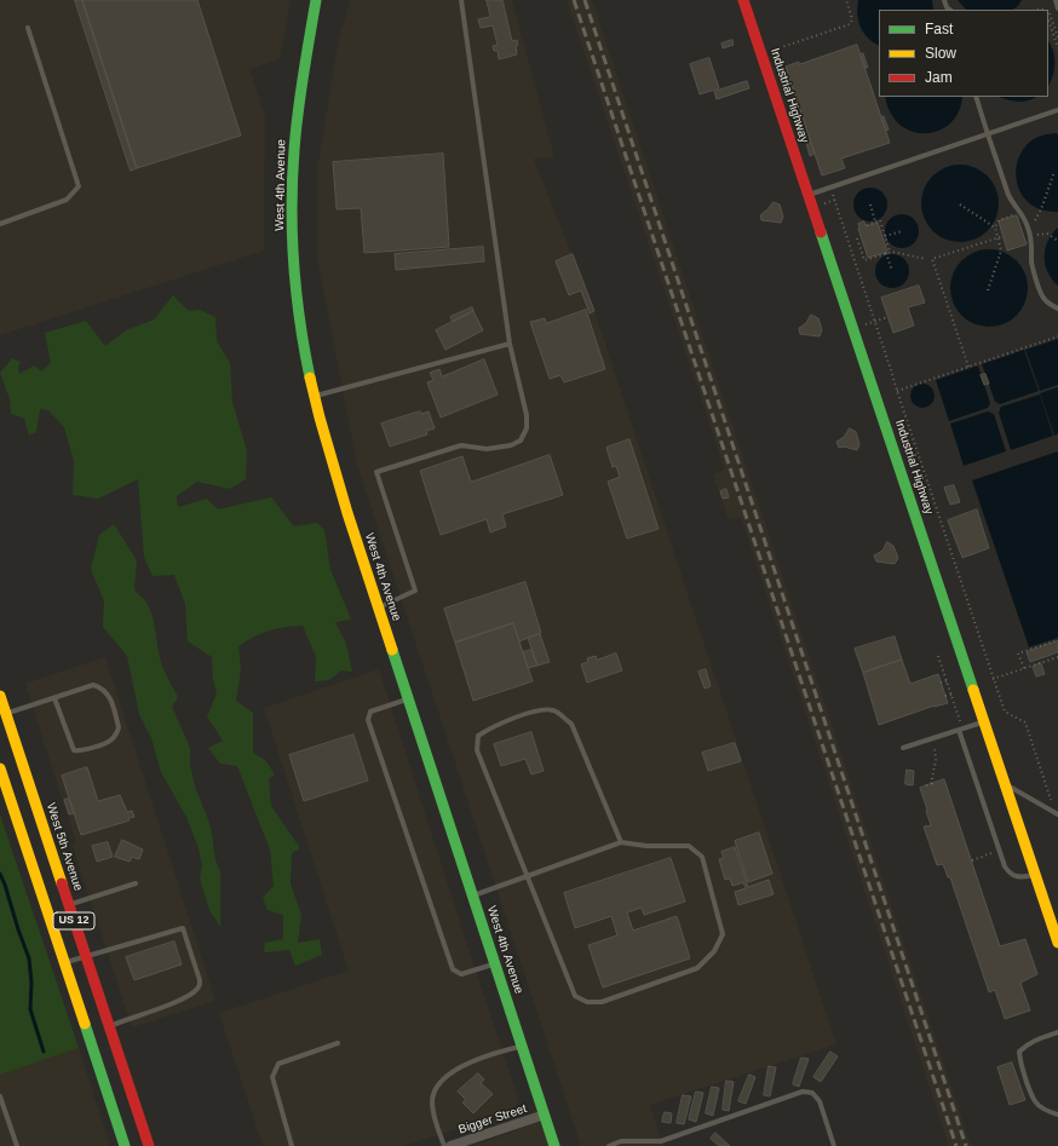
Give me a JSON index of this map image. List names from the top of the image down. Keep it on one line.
{"streets":{"main road":["Industrial Highway","West 4th Avenue","West 5th Avenue","US 12"],"street":["Bigger Street"]},"crossings":[["West 4th Avenue","Bigger Street"]],"legend":["Fast","Slow","Jam"]}
